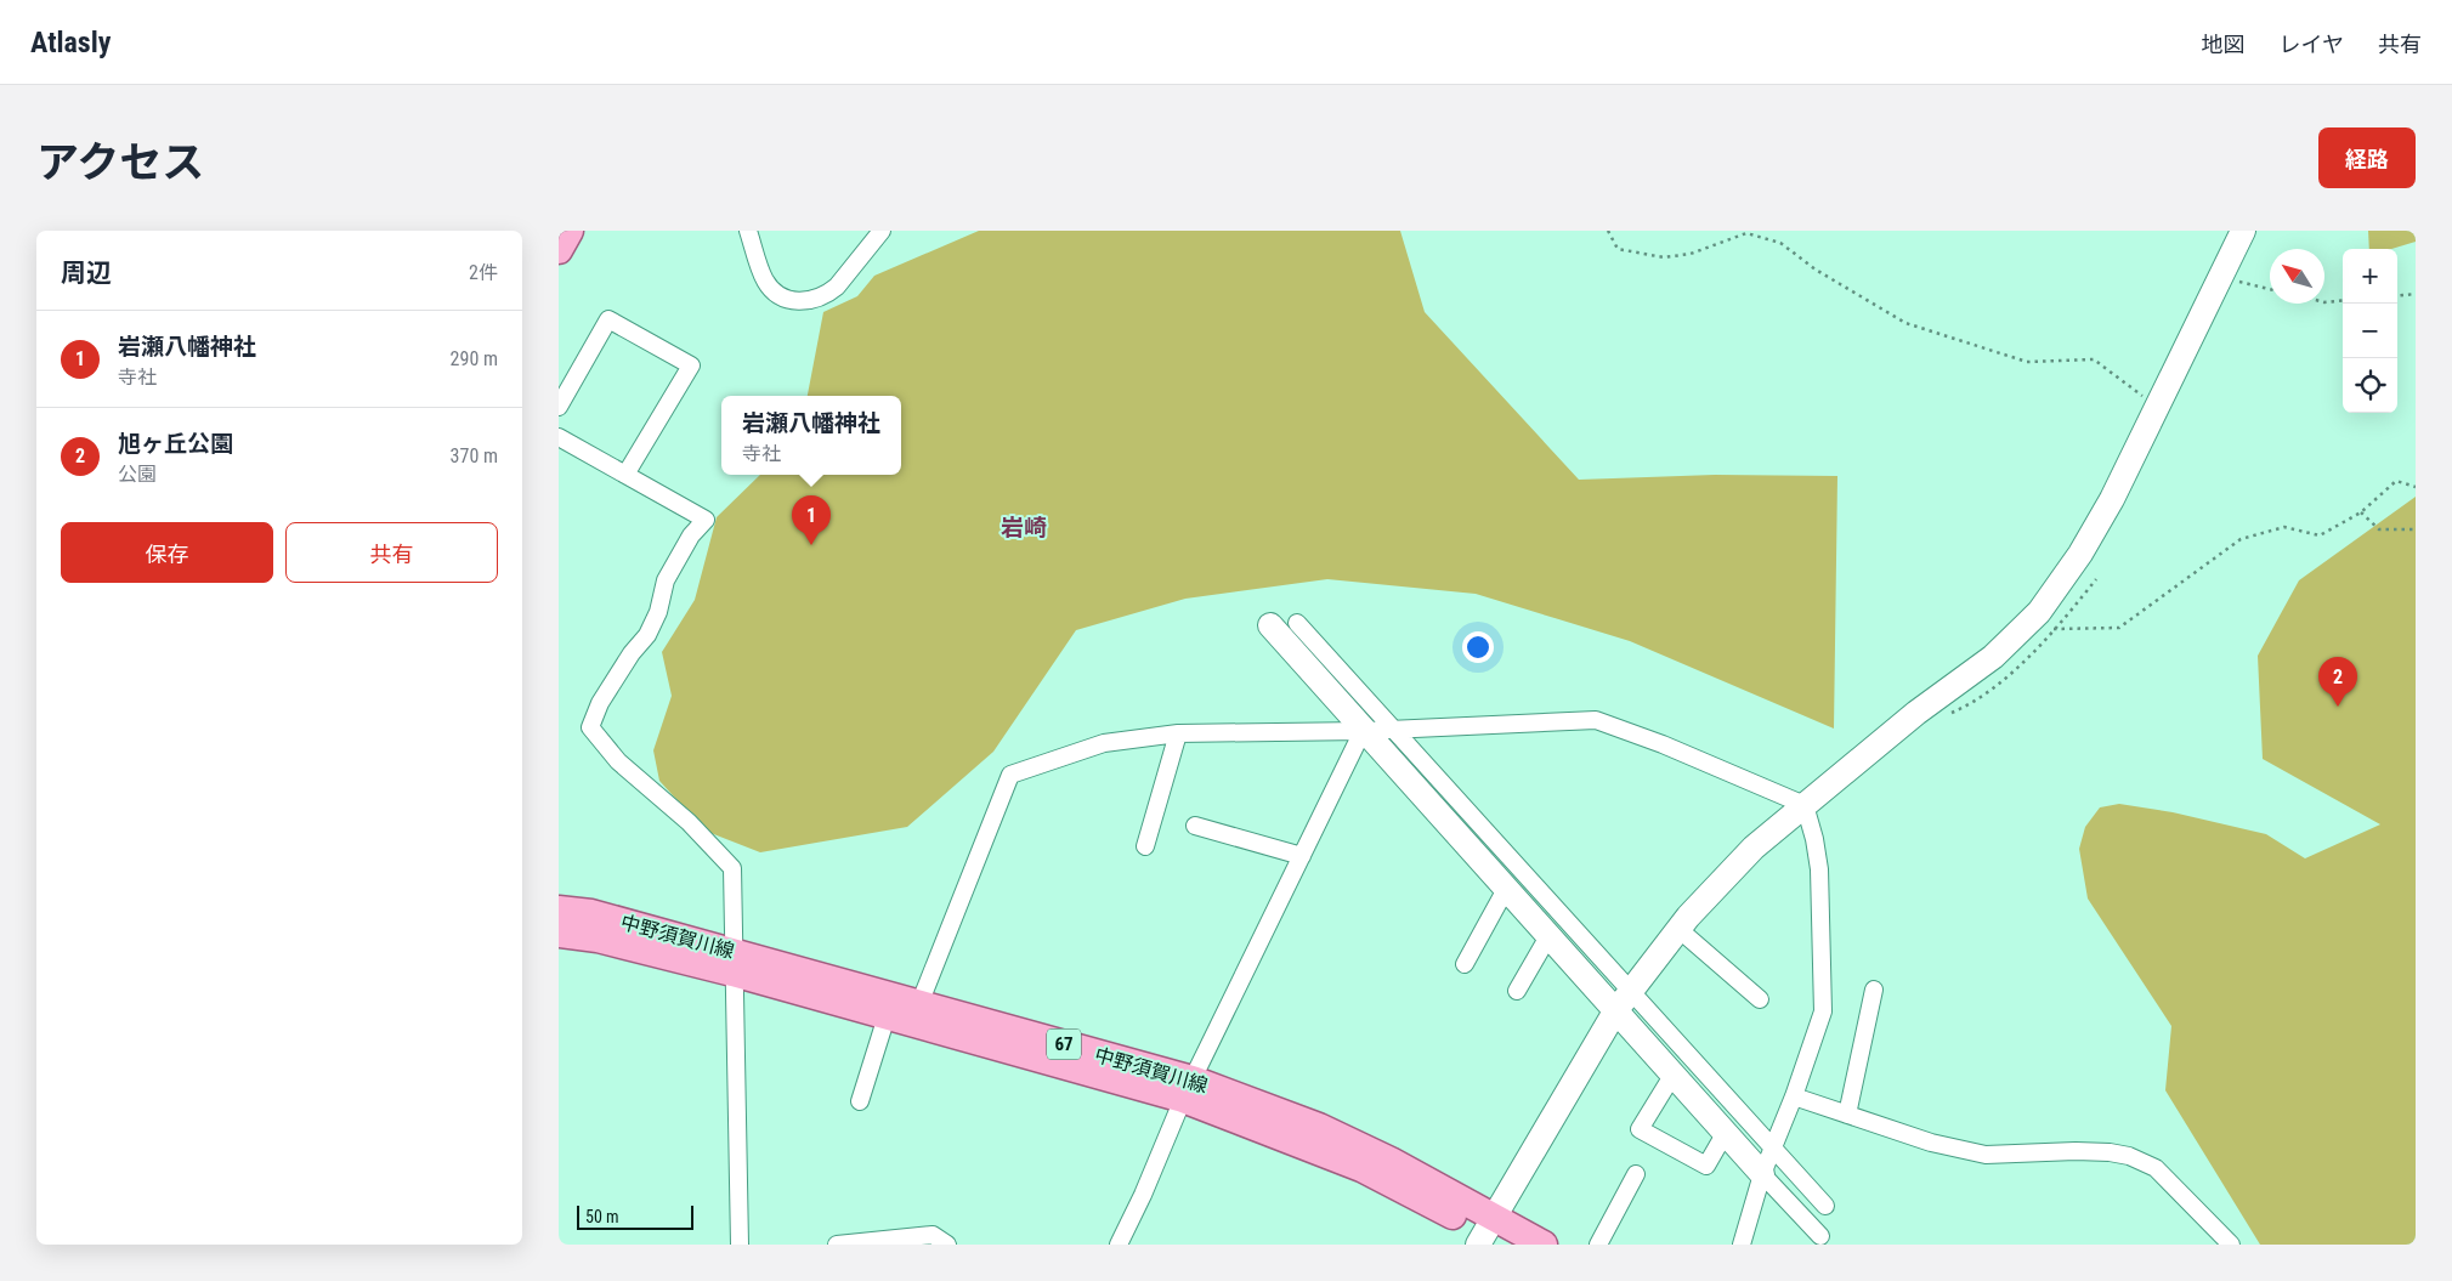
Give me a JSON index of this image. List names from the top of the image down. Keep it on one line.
{"streets":{"main road":["中野須賀川線","67"]},"districts":["岩崎"],"scale_bar":"50 m","north":"top left","page":{"header":"Atlasly","nav":["地図","レイヤ","共有"],"title":"アクセス","buttons":["経路",["保存","共有"]],"heading":["周辺","2件"],"map_buttons":["+","−"],"list":[{"mark":"1","name":"岩瀬八幡神社","note":"寺社","value":"290 m"},{"mark":"2","name":"旭ヶ丘公園","note":"公園","value":"370 m"}],"popup":["岩瀬八幡神社","寺社"],"pins":["1","2"],"scale":"50 m"}}
